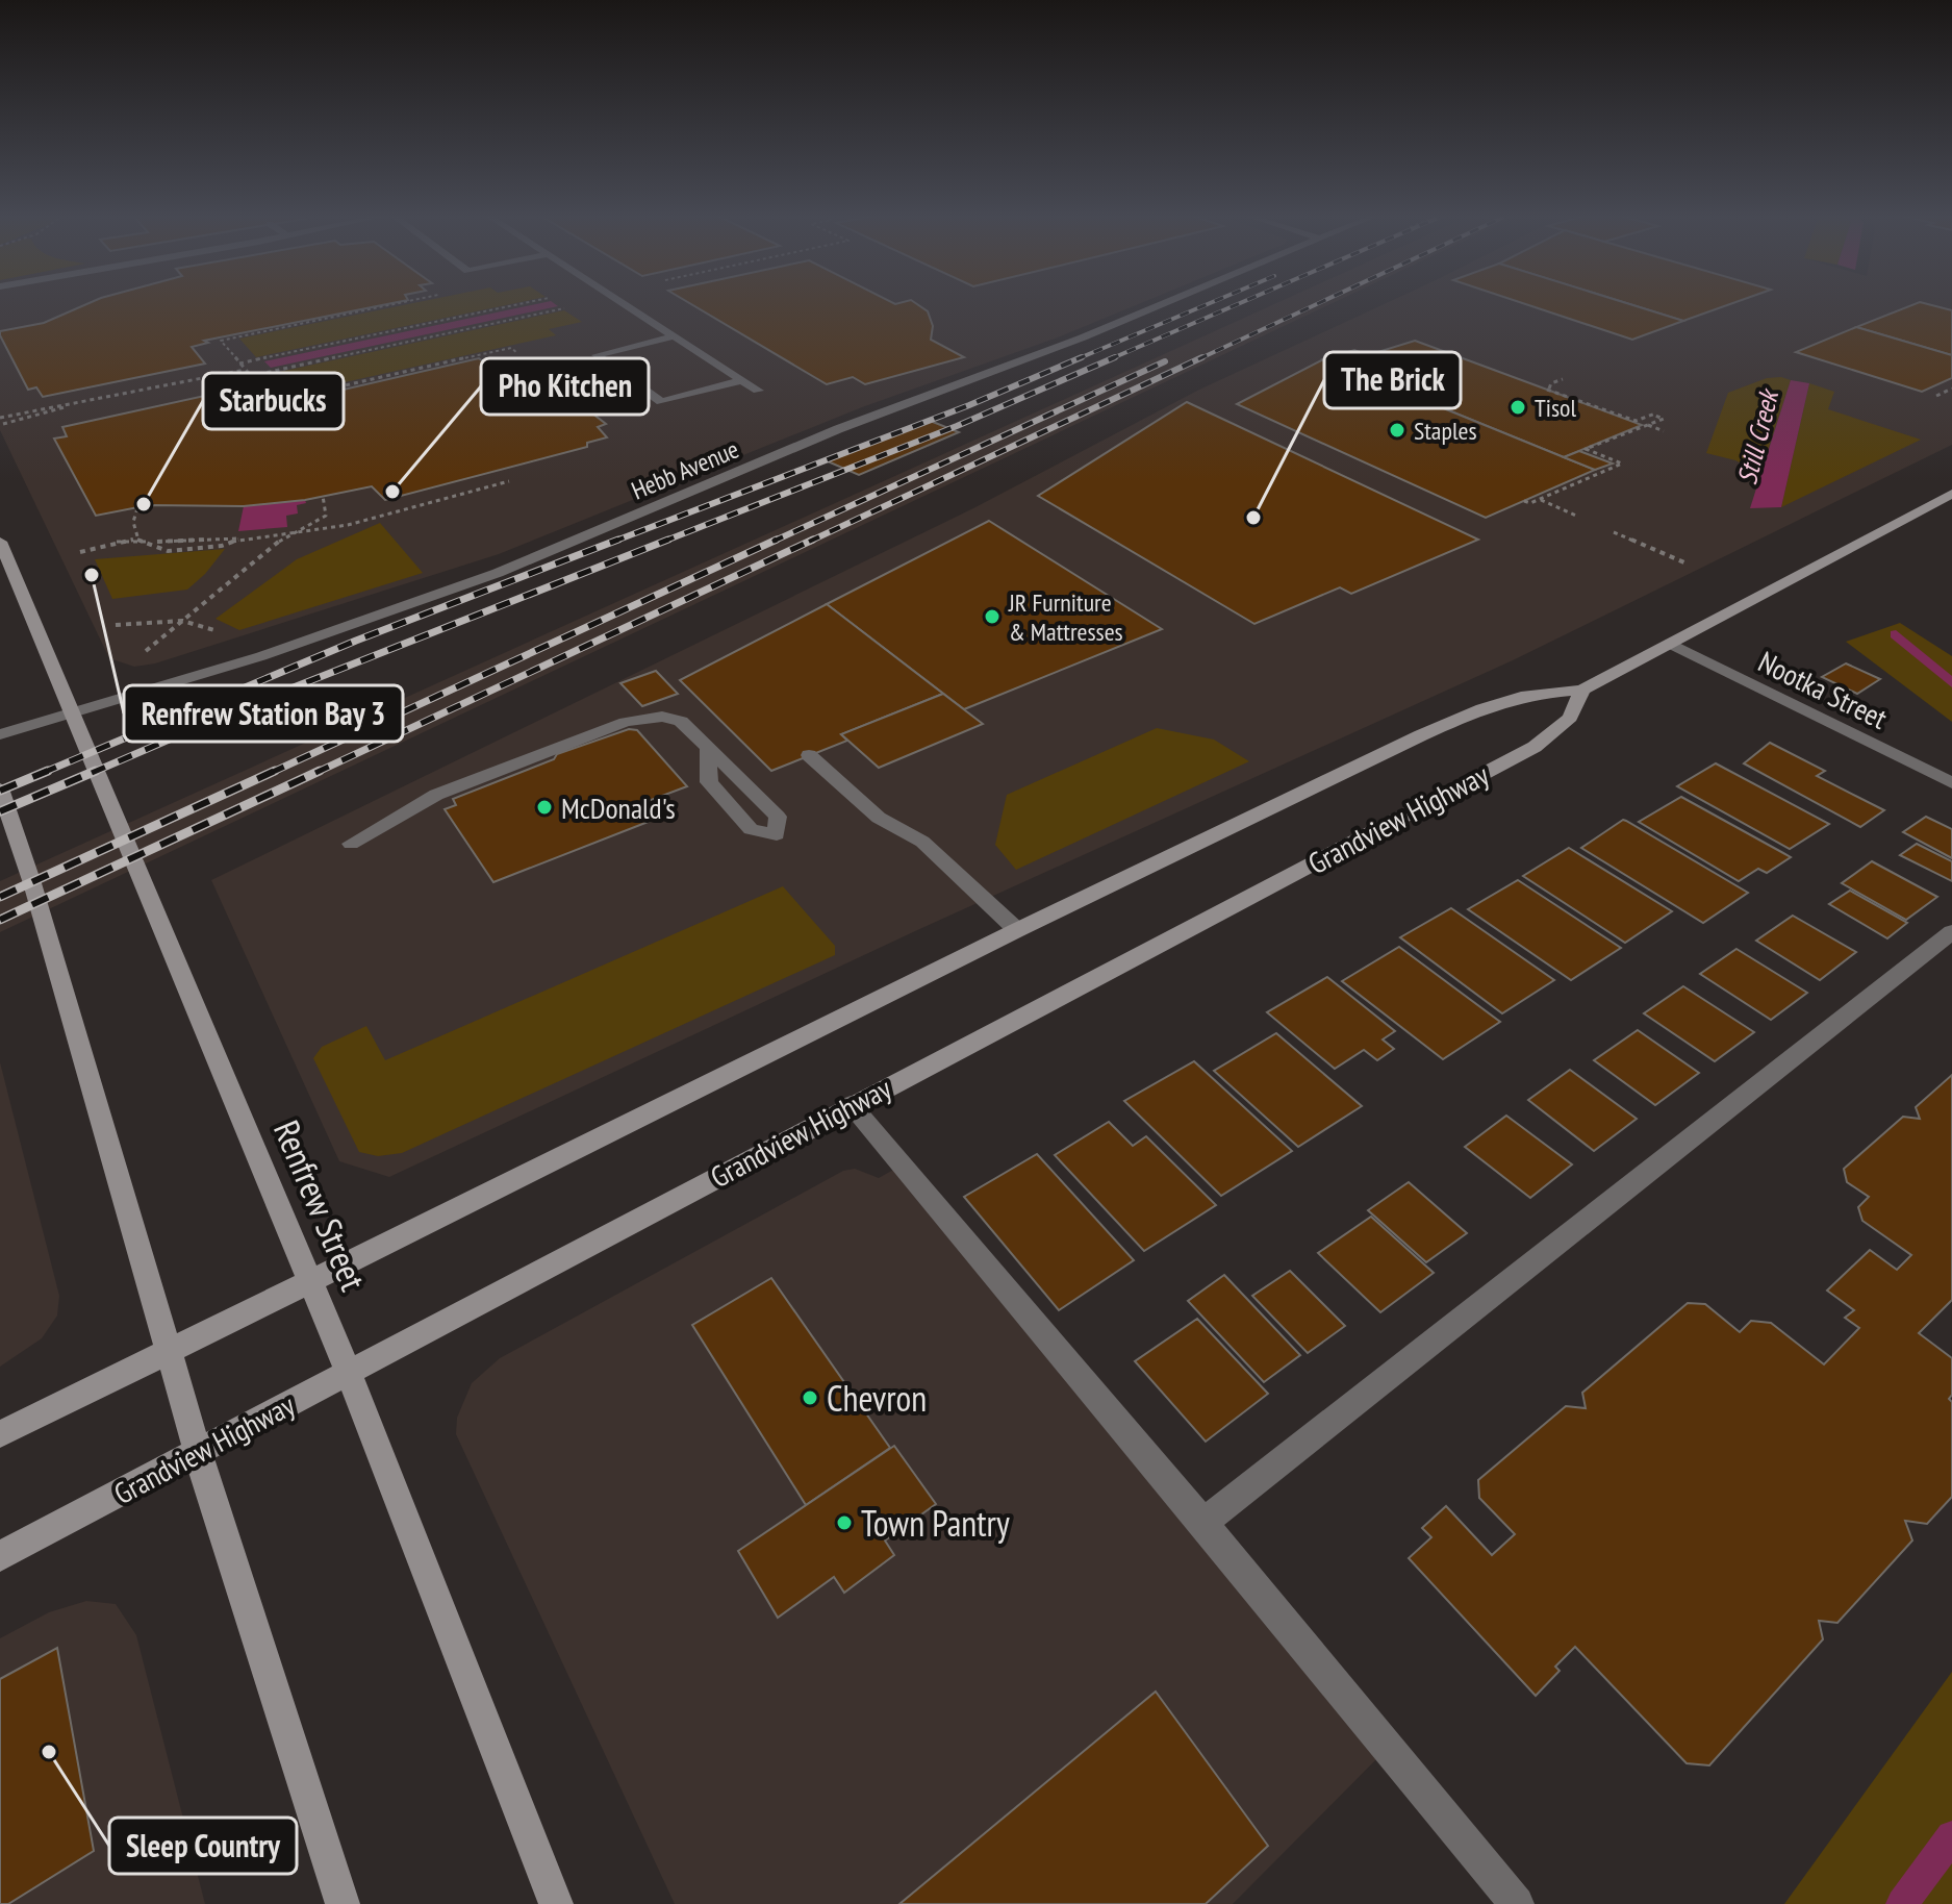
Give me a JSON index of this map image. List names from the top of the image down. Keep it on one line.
{"streets":{"main road":["Grandview Highway","Renfrew Street"],"street":["Hebb Avenue","Nootka Street"]},"crossings":[["Hebb Avenue","Renfrew Street"],["Nootka Street","Grandview Highway"],["Grandview Highway","Renfrew Street"]],"water":["Still Creek"],"places":["Tisol","Staples","Pho Kitchen","Starbucks","The Brick","Renfrew Station Bay 3","JR Furniture & Mattresses","McDonald's","Chevron","Town Pantry","Sleep Country"]}
